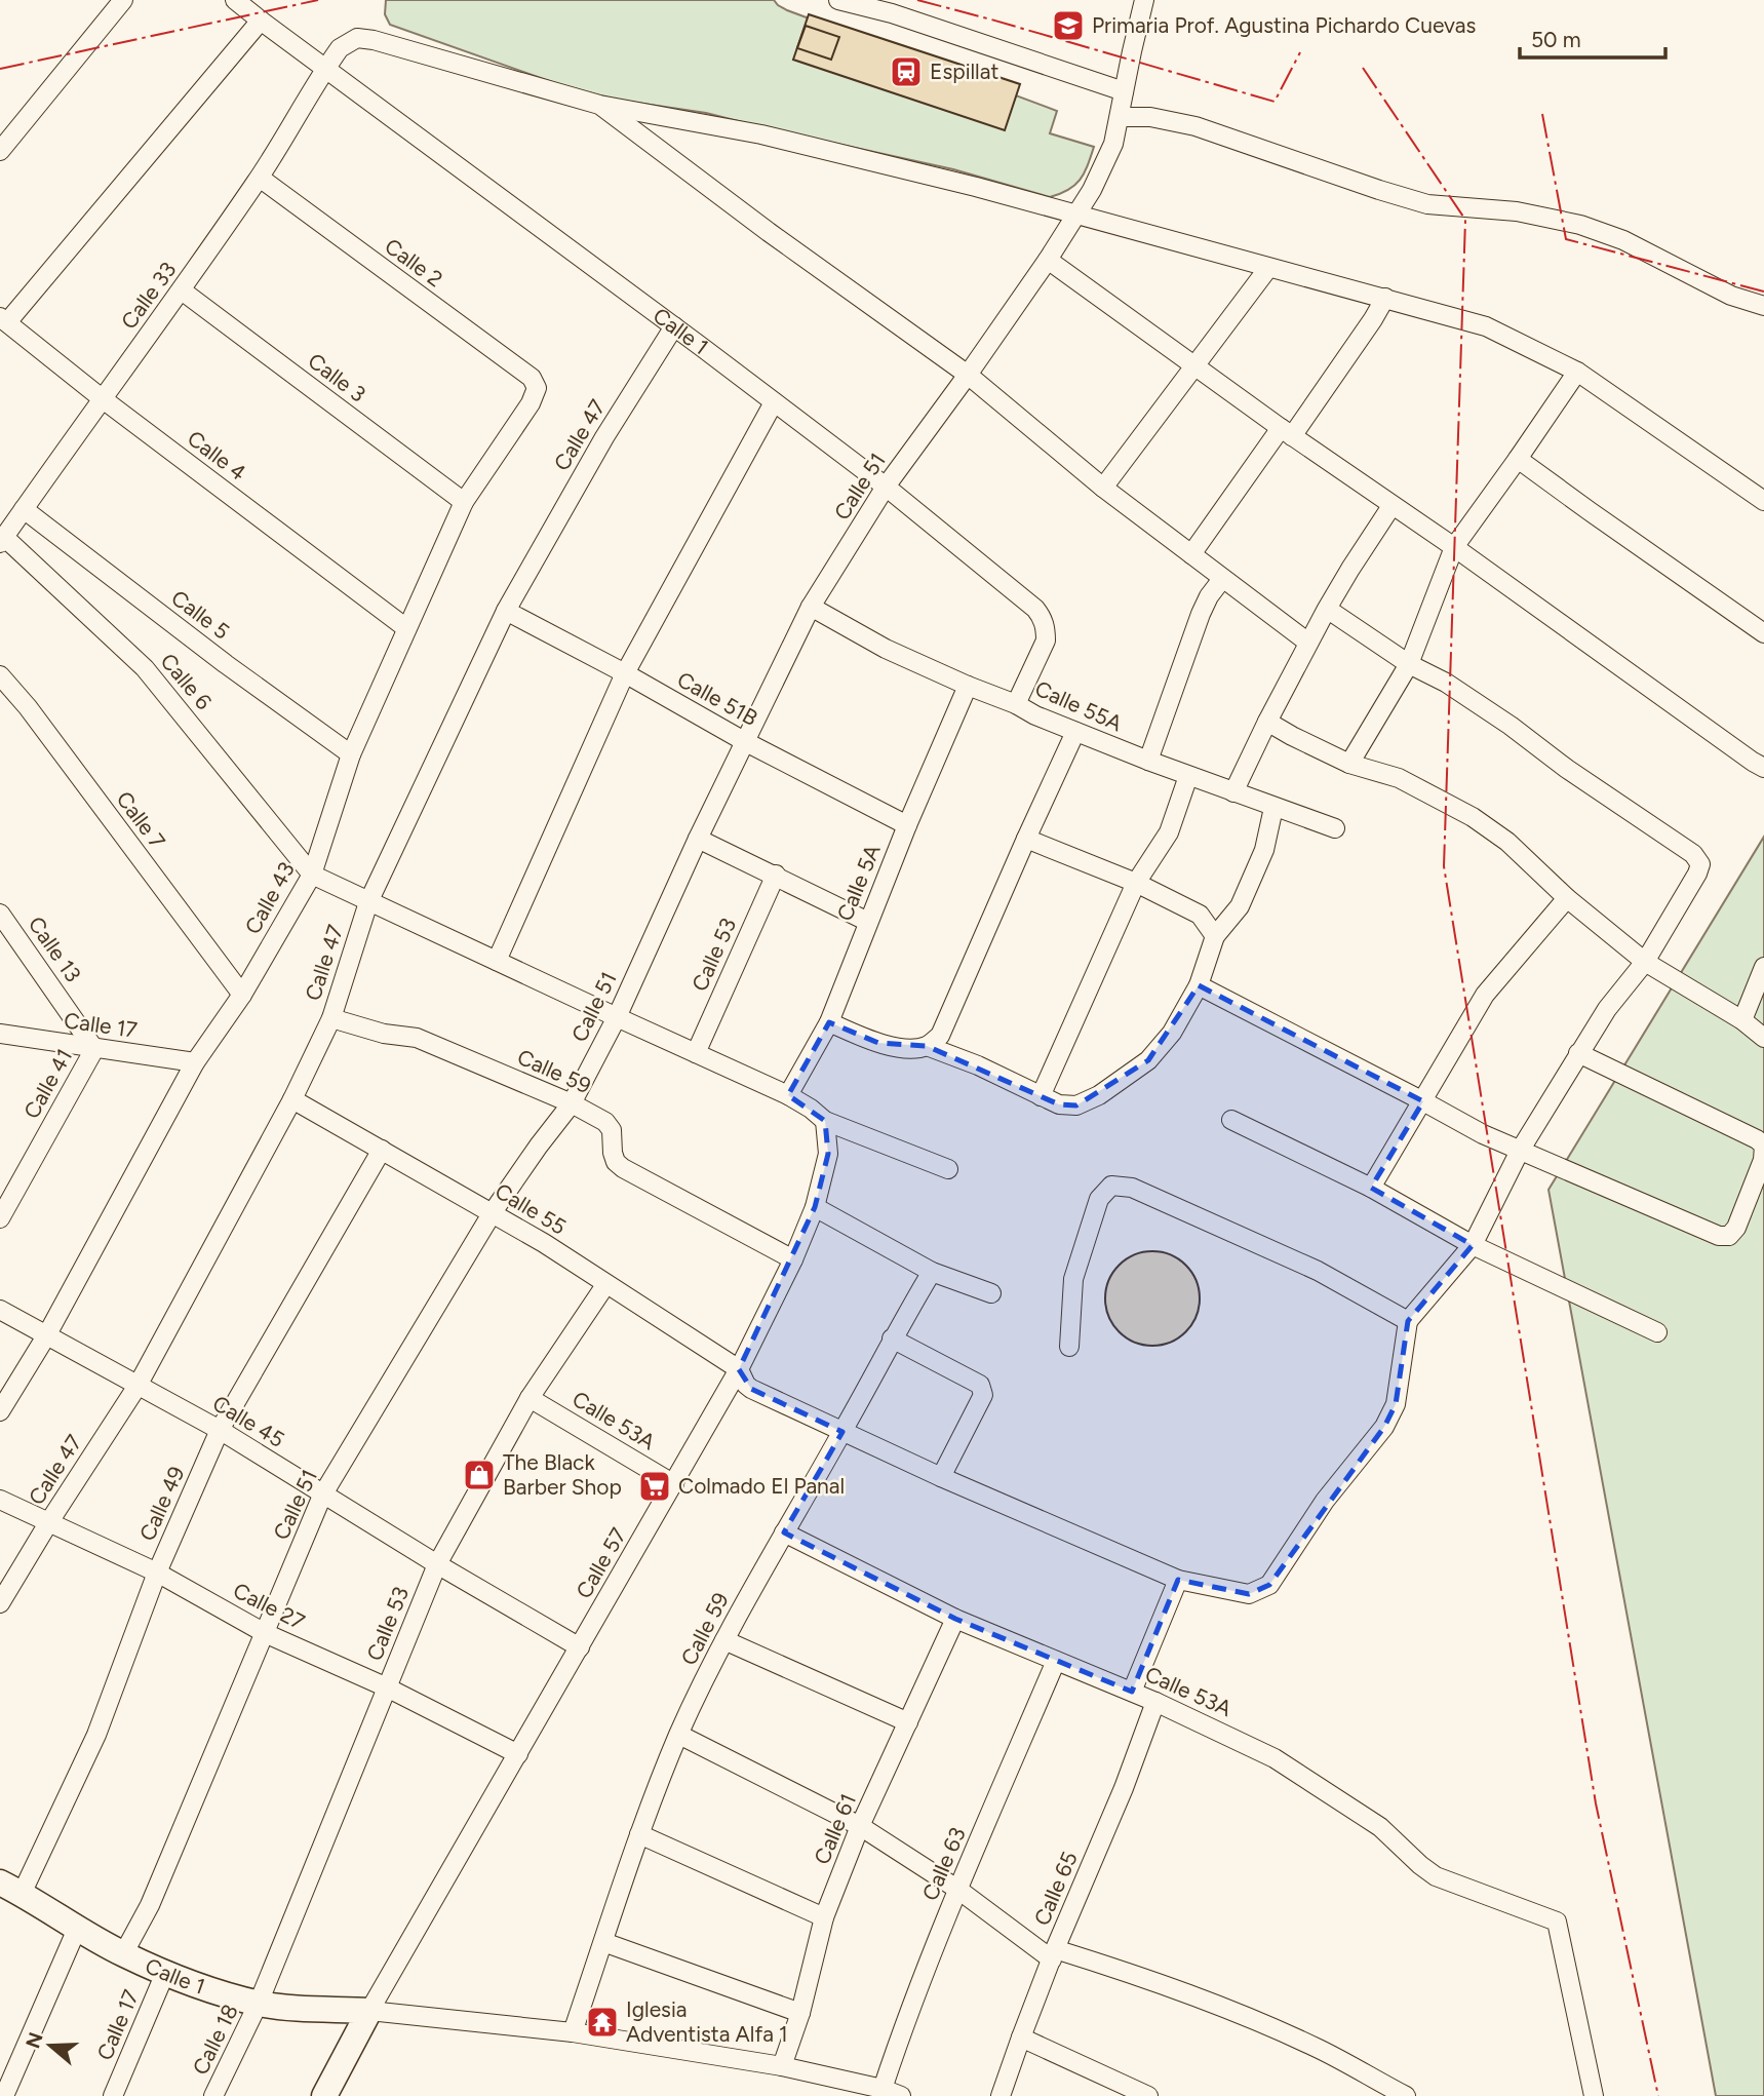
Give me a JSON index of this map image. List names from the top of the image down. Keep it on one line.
{"streets":{"street":["Calle 2","Calle 33","Calle 1","Calle 3","Calle 47","Calle 4","Calle 51","Calle 5","Calle 6","Calle 51B","Calle 55A","Calle 7","Calle 5A","Calle 43","Calle 13","Calle 53","Calle 17","Calle 59","Calle 41","Calle 55","Calle 53A","Calle 45","Calle 49","Calle 57","Calle 27","Calle 61","Calle 63","Calle 65","Calle 18"]},"crossings":[["Calle 2","Calle 33"],["Calle 2","Calle 43"],["Calle 33","Calle 1"],["Calle 33","Calle 3"],["Calle 33","Calle 4"],["Calle 33","Calle 51"],["Calle 33","Calle 5"],["Calle 33","Calle 6"],["Calle 1","Calle 47"],["Calle 1","Calle 51"],["Calle 1","Calle 55A"],["Calle 1","Calle 53"],["Calle 1","Calle 17"],["Calle 1","Calle 49"],["Calle 1","Calle 57"],["Calle 1","Calle 18"],["Calle 3","Calle 43"],["Calle 47","Calle 51B"],["Calle 47","Calle 59"],["Calle 47","Calle 55"],["Calle 47","Calle 45"],["Calle 47","Calle 27"],["Calle 4","Calle 43"],["Calle 51","Calle 51B"],["Calle 51","Calle 55A"],["Calle 51","Calle 59"],["Calle 51","Calle 55"],["Calle 51","Calle 45"],["Calle 51","Calle 27"],["Calle 5","Calle 43"],["Calle 6","Calle 43"],["Calle 51B","Calle 5A"],["Calle 55A","Calle 5A"],["Calle 7","Calle 43"],["Calle 43","Calle 17"],["Calle 43","Calle 45"],["Calle 13","Calle 17"],["Calle 13","Calle 41"],["Calle 53","Calle 55"],["Calle 53","Calle 53A"],["Calle 53","Calle 45"],["Calle 53","Calle 27"],["Calle 53","Calle 18"],["Calle 17","Calle 41"],["Calle 59","Calle 55"],["Calle 59","Calle 53A"],["Calle 59","Calle 57"],["Calle 55","Calle 49"],["Calle 55","Calle 57"],["Calle 53A","Calle 57"],["Calle 53A","Calle 61"],["Calle 53A","Calle 63"],["Calle 53A","Calle 65"],["Calle 45","Calle 49"],["Calle 45","Calle 57"],["Calle 49","Calle 27"],["Calle 57","Calle 27"]],"places":{"school or university":["Primaria Prof. Agustina Pichardo Cuevas"],"station":["Espillat"],"shop":["The Black Barber Shop"],"supermarket":["Colmado El Panal"],"temple":["Iglesia Adventista Alfa 1"]},"scale_bar":"50 m","north":"left"}
